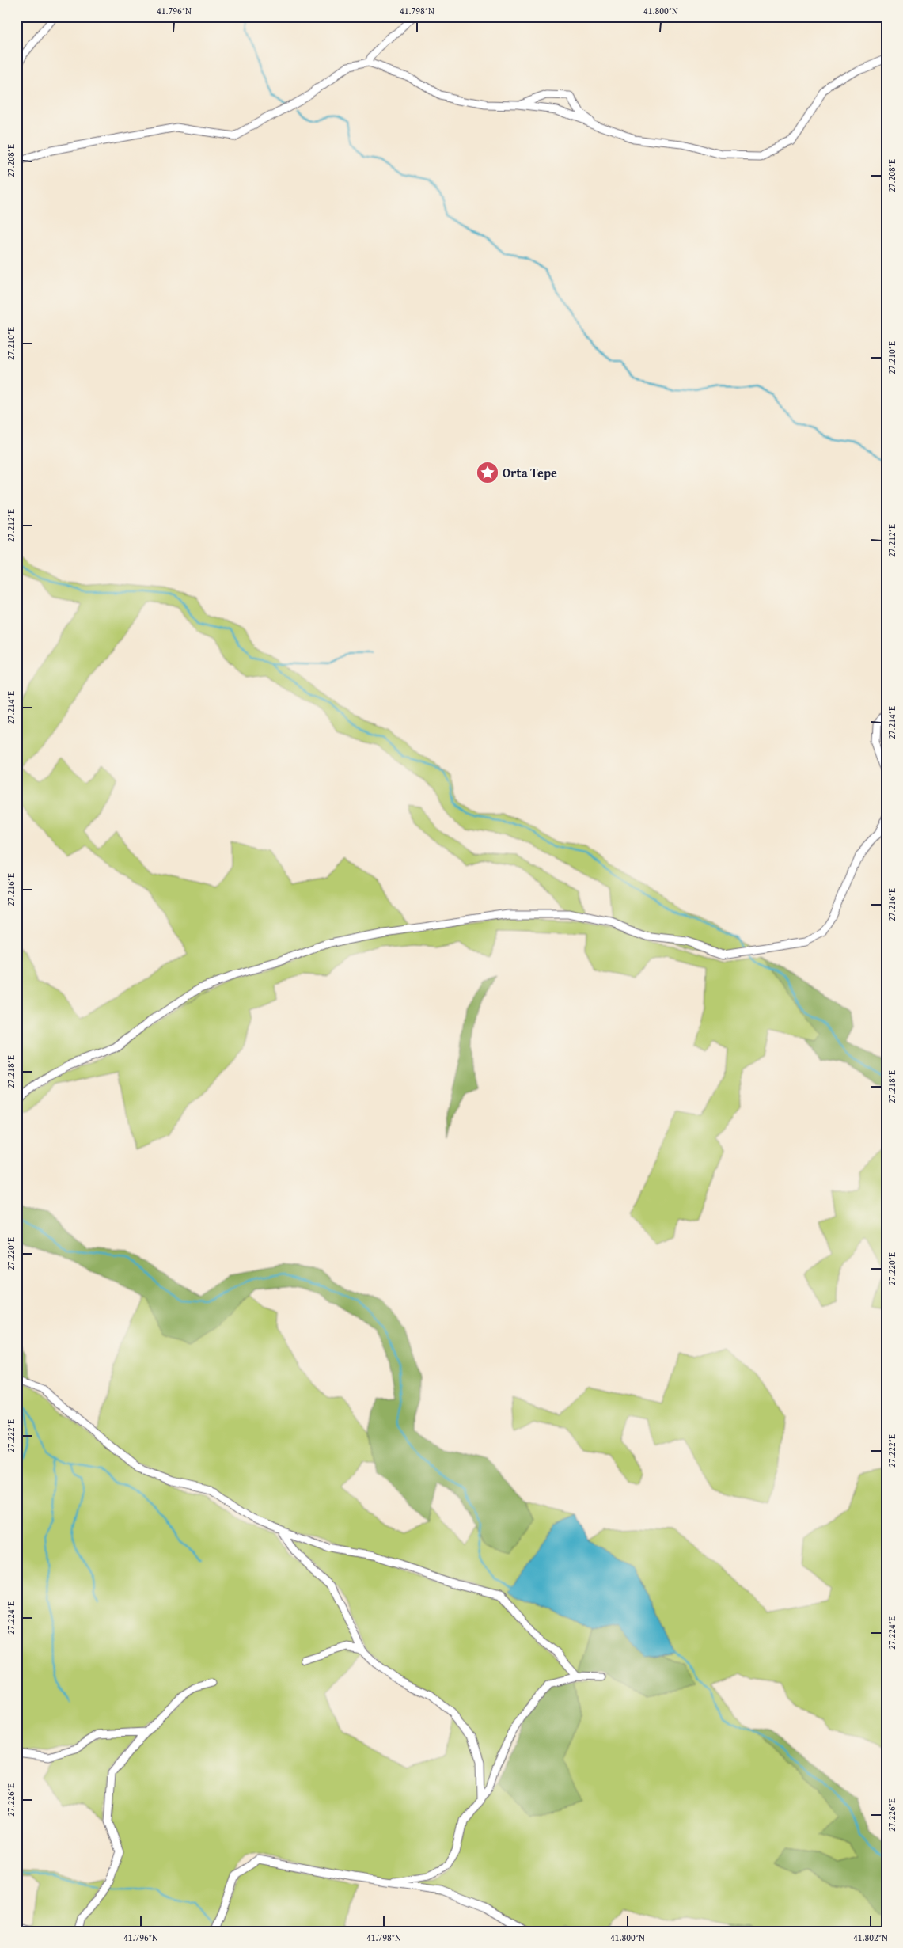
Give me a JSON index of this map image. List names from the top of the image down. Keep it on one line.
{"places":{"place":["Orta Tepe"]},"coordinates":["41.796°N","41.798°N","41.800°N","27.208°E","27.210°E","27.212°E","27.214°E","27.216°E","27.218°E","27.220°E","27.222°E","27.224°E","27.226°E","41.802°N"]}
